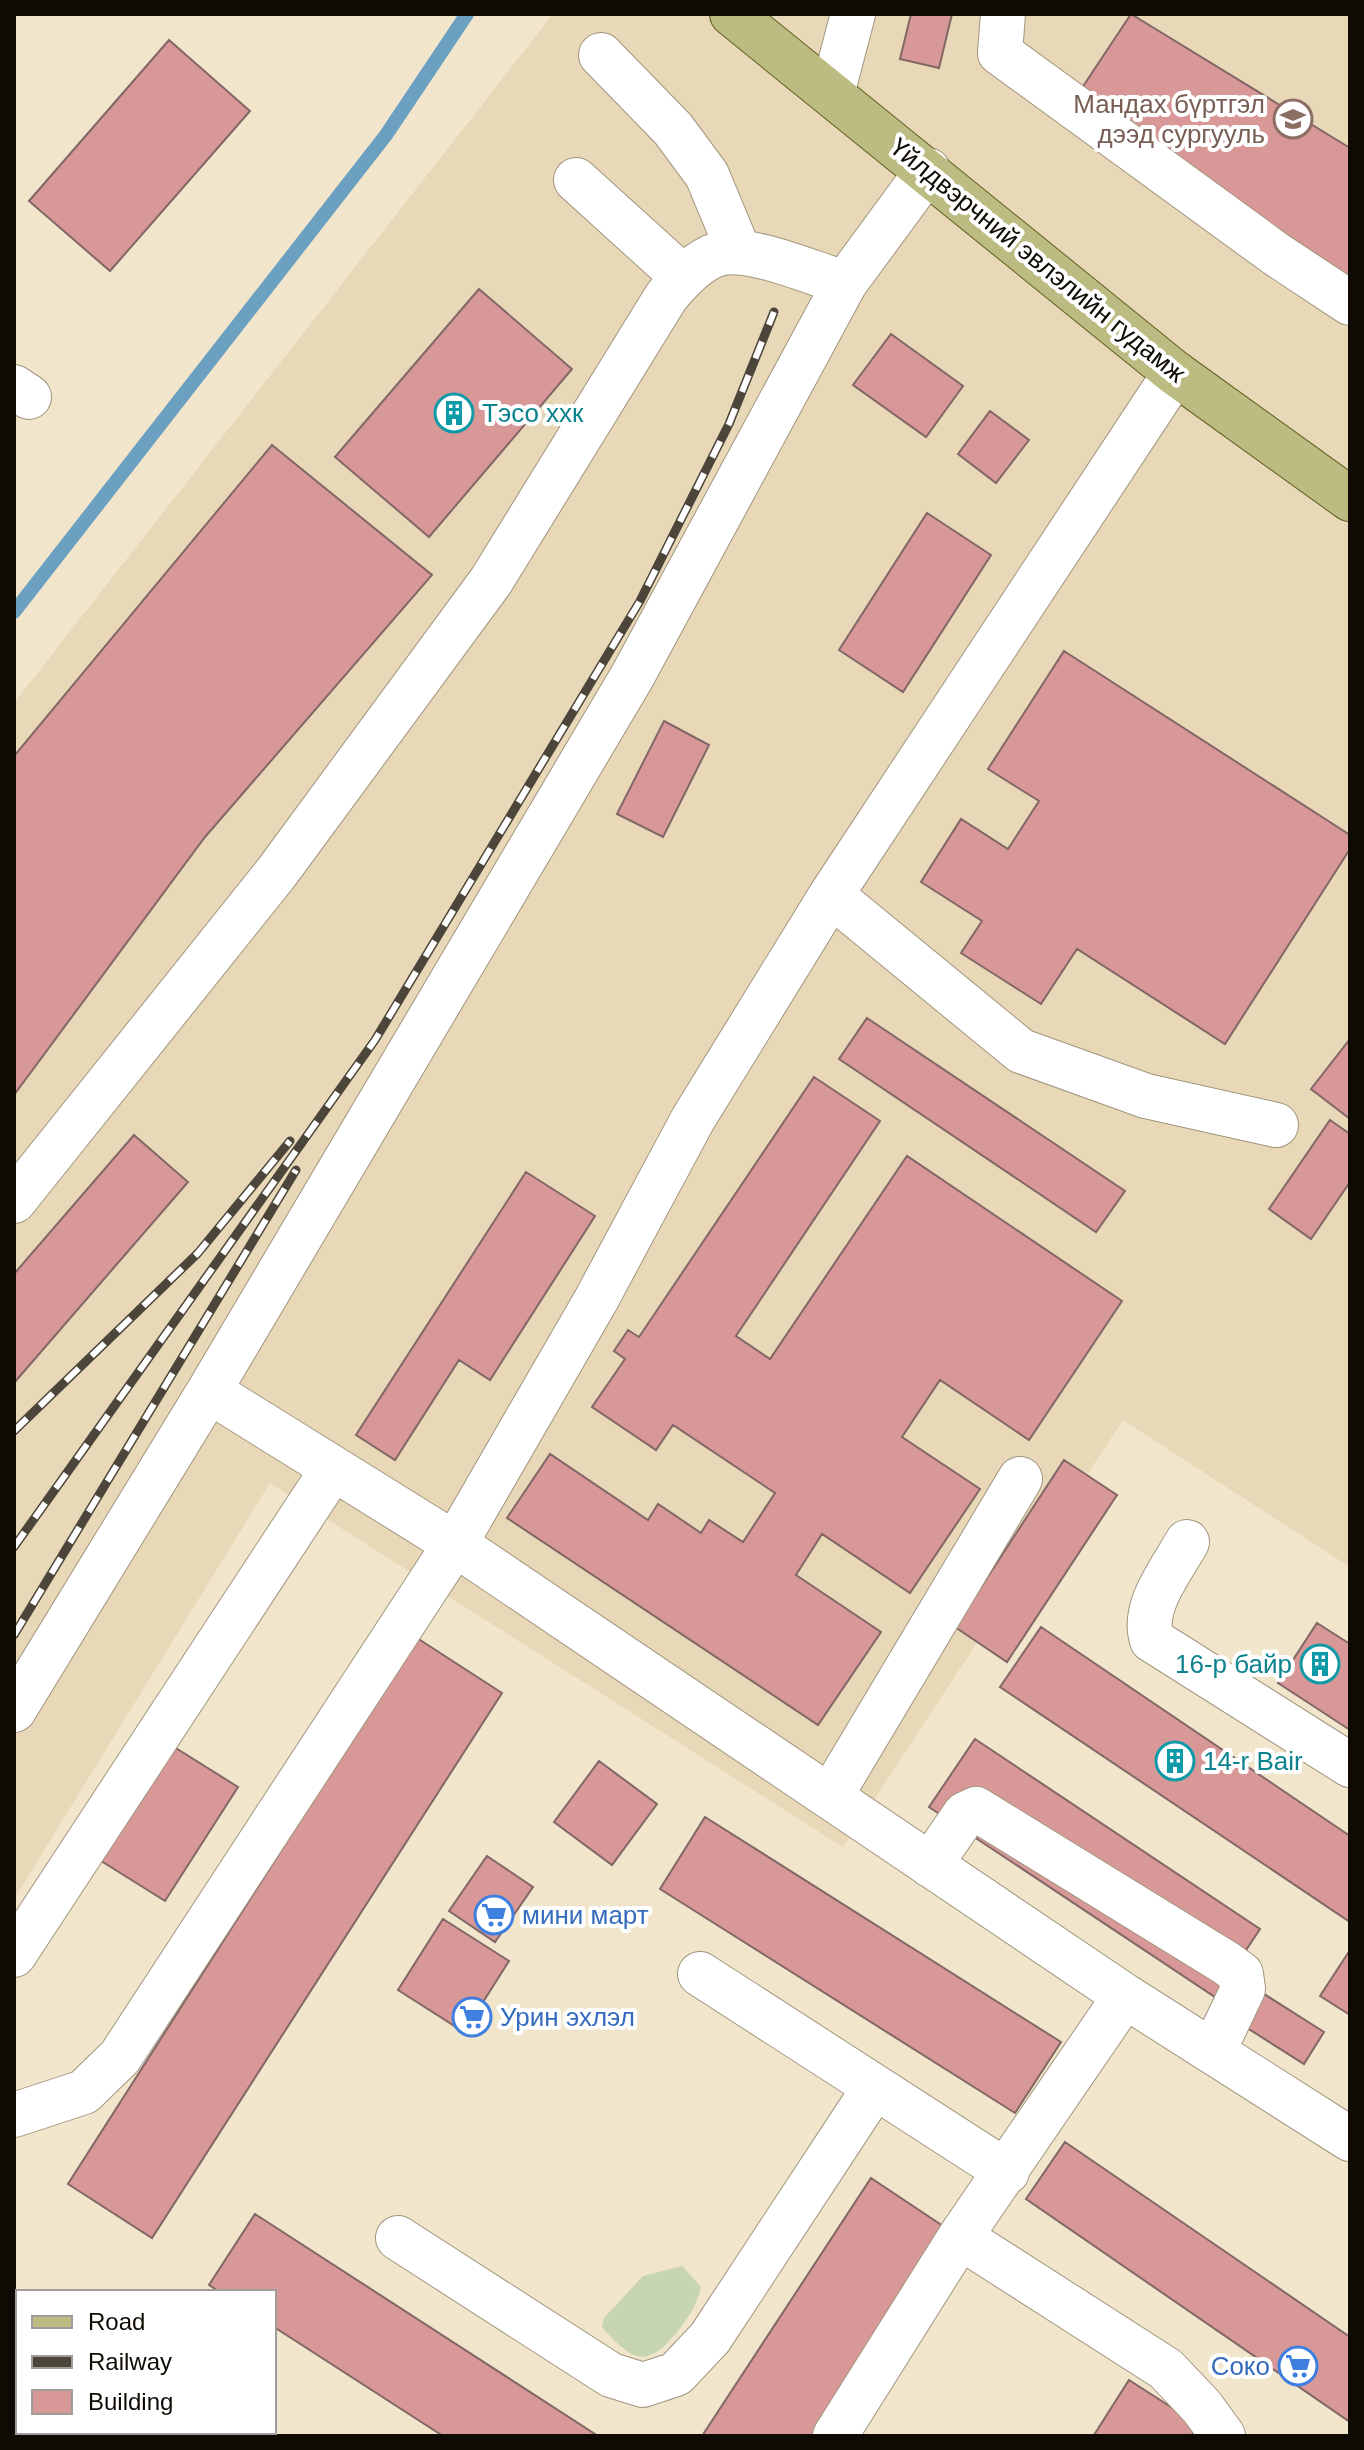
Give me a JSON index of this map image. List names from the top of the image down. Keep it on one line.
{"streets":{"main road":["Үйлдвэрчний эвлэлийн гудамж"]},"places":{"school or university":["Мандах бүртгэл дээд сургууль"],"building":["Тэсо ххк","16-р байр","14-r Bair"],"supermarket":["мини март","Урин эхлэл","Соко"]},"legend":["Road","Railway","Building"]}
